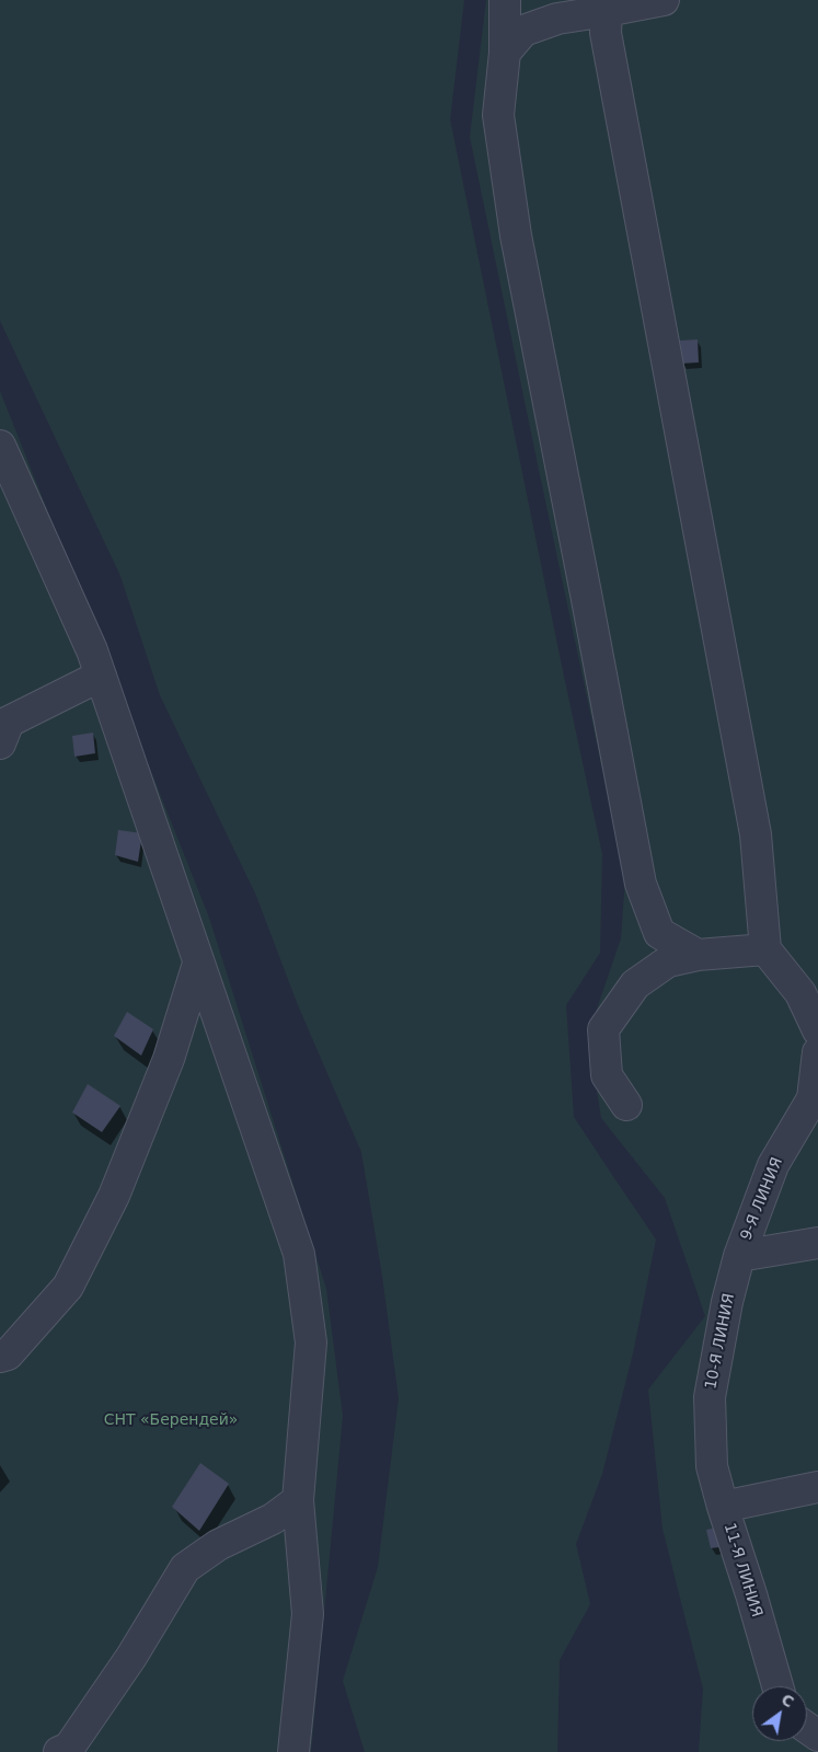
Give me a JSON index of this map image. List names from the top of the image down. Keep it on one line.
{"streets":{"lane":["9-Я ЛИНИЯ","10-Я ЛИНИЯ","11-Я ЛИНИЯ"]},"crossings":[["9-Я ЛИНИЯ","10-Я ЛИНИЯ"],["10-Я ЛИНИЯ","11-Я ЛИНИЯ"]],"parks":["СНТ «Берендей»"],"north":"top right"}
